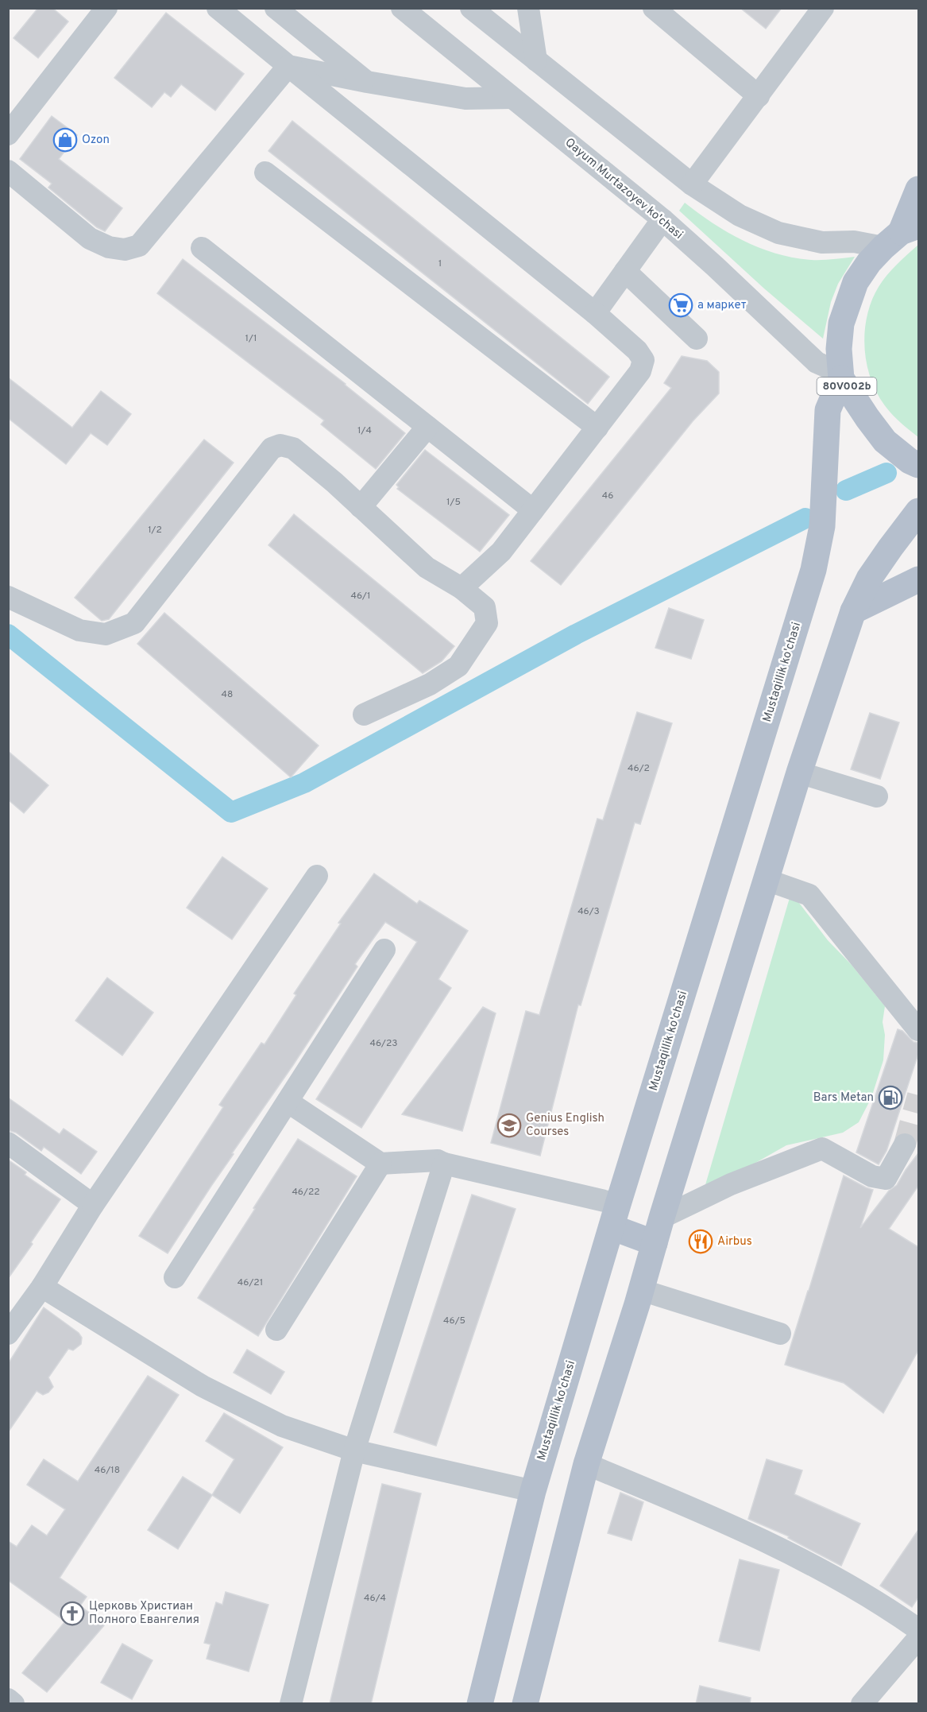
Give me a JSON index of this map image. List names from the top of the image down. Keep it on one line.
{"streets":{"main road":["80V002b","Mustaqillik ko'chasi"],"street":["Qayum Murtazoyev ko'chasi"]},"crossings":[["Qayum Murtazoyev ko'chasi","80V002b"],["Qayum Murtazoyev ko'chasi","Mustaqillik ko'chasi"],["80V002b","Mustaqillik ko'chasi"]],"places":{"shop":["Ozon"],"supermarket":["а маркет"],"fuel station":["Bars Metan"],"school or university":["Genius English Courses"],"restaurant":["Airbus"],"church":["Церковь Христиан Полного Евангелия"]},"house_numbers":["1","1/1","1/4","46","1/5","1/2","46/1","48","46/2","46/3","46/23","46/22","46/21","46/5","46/18","46/4"]}
